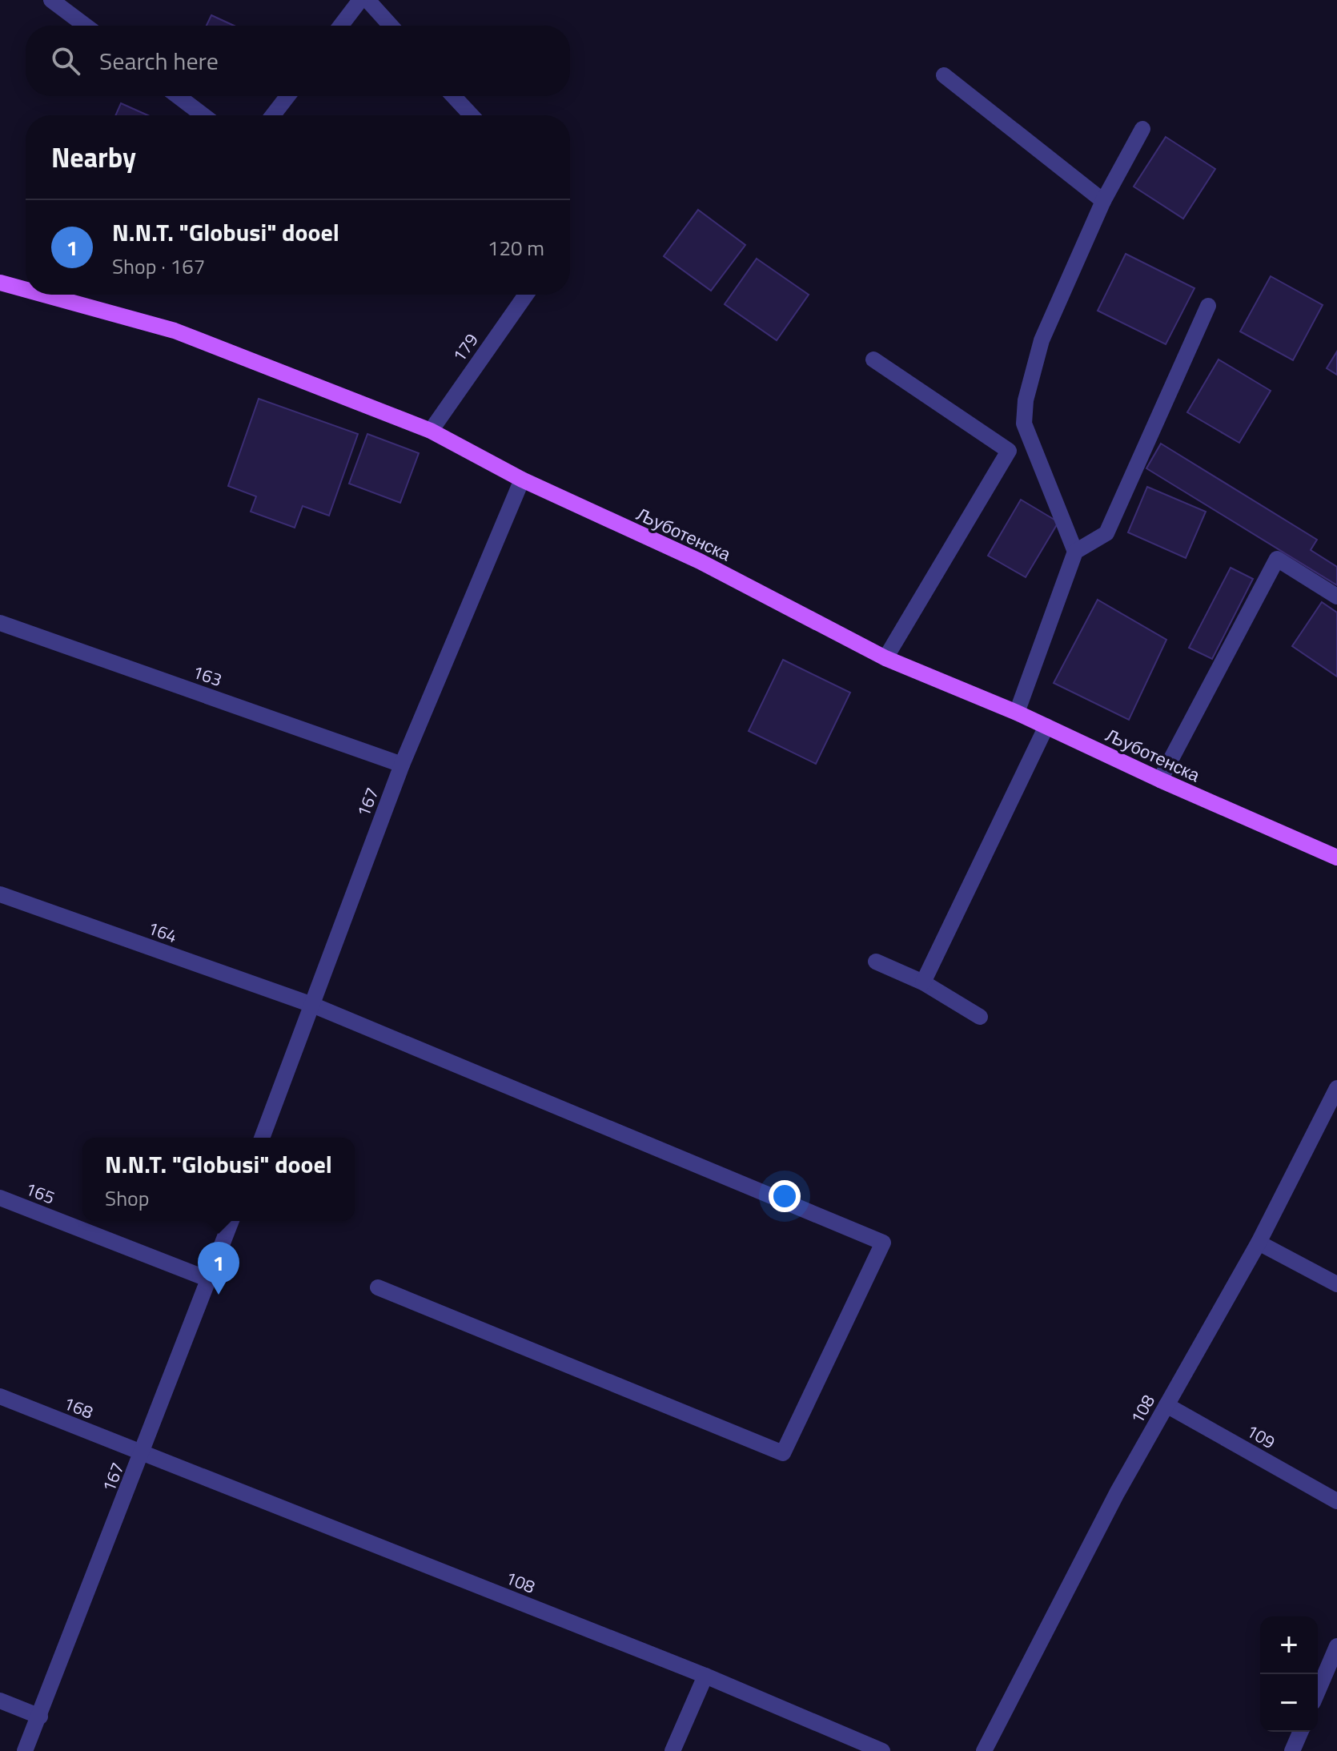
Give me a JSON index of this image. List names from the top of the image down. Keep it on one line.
{"streets":{"main road":["Љуботенска"],"street":["179","163","167","164","165","168","108","109"]},"crossings":[["179","Љуботенска"],["Љуботенска","167"],["163","167"],["167","164"],["167","165"],["167","168"],["167","108"],["168","108"],["108","109"]],"page":{"search":"Search here","heading":"Nearby","list":[{"mark":"1","name":"N.N.T. \"Globusi\" dooel","note":"Shop · 167","value":"120 m"}],"popup":["N.N.T. \"Globusi\" dooel","Shop"],"pins":"1","map_buttons":["+","−"]}}
